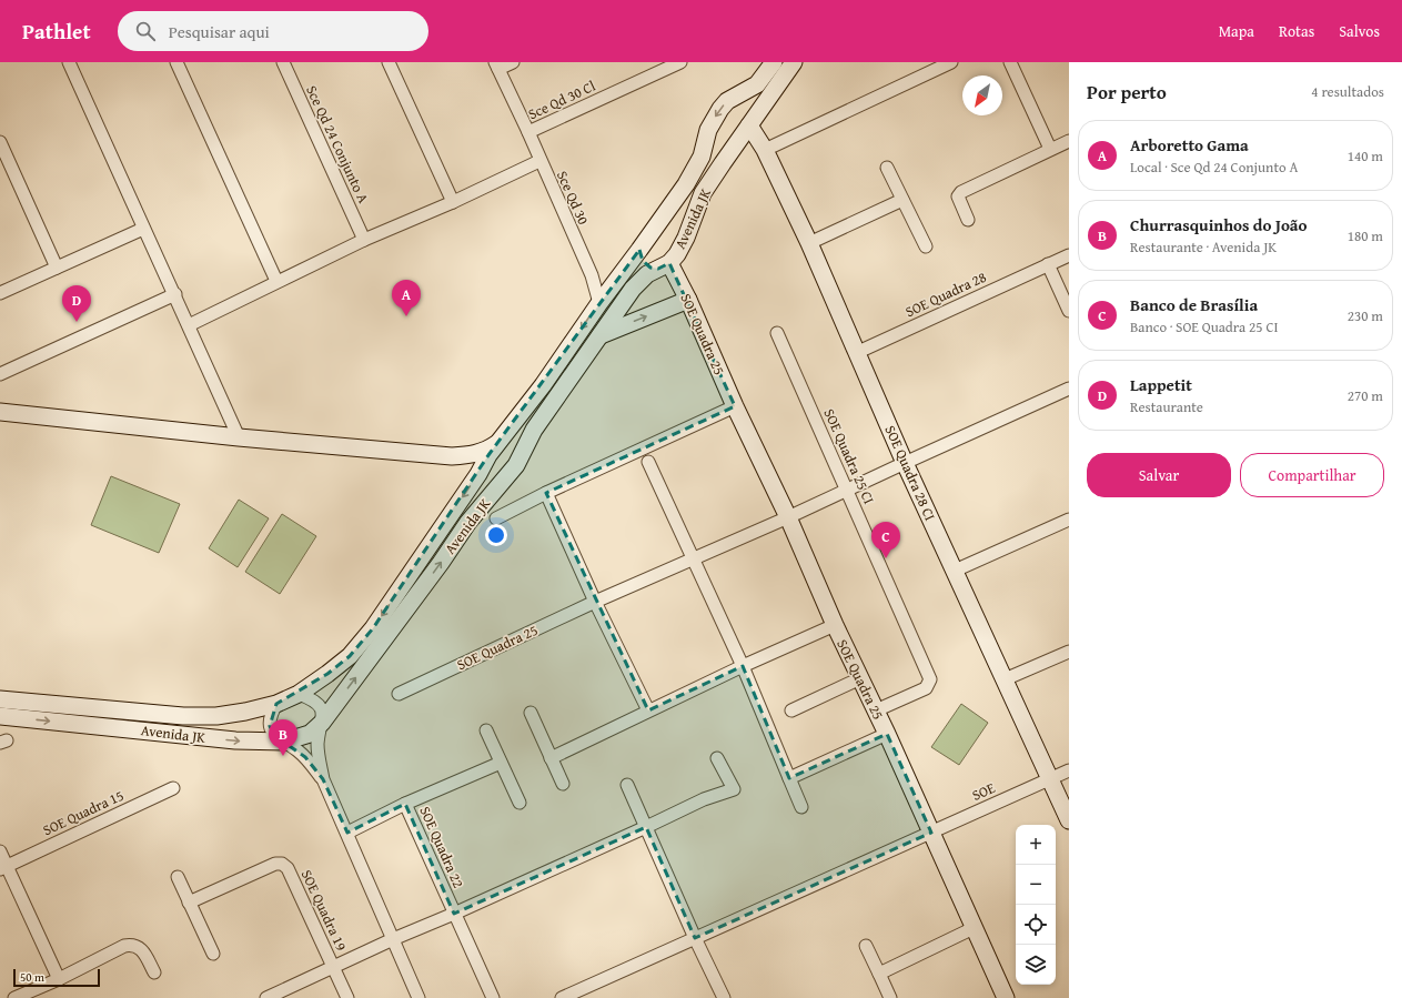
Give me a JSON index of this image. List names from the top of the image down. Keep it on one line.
{"streets":{"main road":["Avenida JK","SOE Quadra 25","SOE Quadra 28 CI"],"street":["Sce Qd 30 Cl","Sce Qd 24 Conjunto A","Sce Qd 30","SOE Quadra 28","SOE Quadra 25 CI","SOE","SOE Quadra 15","SOE Quadra 22","SOE Quadra 19"]},"crossings":[["Sce Qd 30 Cl","Sce Qd 30"],["Sce Qd 30","Avenida JK"],["Avenida JK","SOE Quadra 25"],["Avenida JK","SOE Quadra 28 CI"],["SOE Quadra 28","SOE Quadra 28 CI"],["SOE Quadra 25","SOE Quadra 25 CI"],["SOE Quadra 25","SOE"],["SOE Quadra 28 CI","SOE"]],"scale_bar":"50 m","north":"bottom left","page":{"header":"Pathlet","search":"Pesquisar aqui","nav":["Mapa","Rotas","Salvos"],"heading":["Por perto","4 resultados"],"list":[{"mark":"A","name":"Arboretto Gama","note":"Local · Sce Qd 24 Conjunto A","value":"140 m"},{"mark":"B","name":"Churrasquinhos do João","note":"Restaurante · Avenida JK","value":"180 m"},{"mark":"C","name":"Banco de Brasília","note":"Banco · SOE Quadra 25 CI","value":"230 m"},{"mark":"D","name":"Lappetit","note":"Restaurante","value":"270 m"}],"pins":["A","D","C","B"],"buttons":["Salvar","Compartilhar"],"map_buttons":["+","−"],"scale":"50 m"}}
